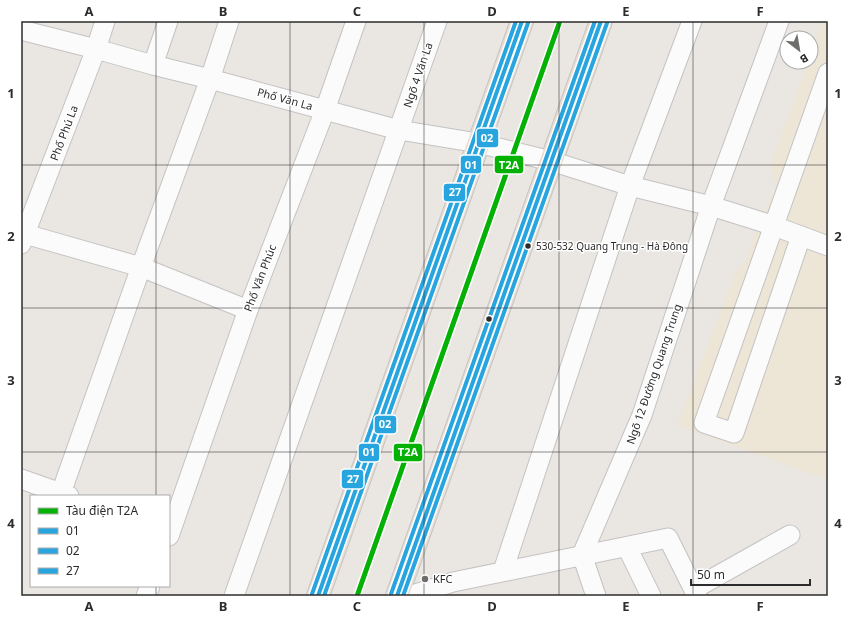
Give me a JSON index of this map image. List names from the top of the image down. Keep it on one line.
{"streets":{"street":["Ngõ 4 Văn La","Phố Văn La","Phố Phú La","Phố Văn Phúc","Ngõ 12 Đường Quang Trung"]},"crossings":[["Ngõ 4 Văn La","Phố Văn La"],["Phố Văn La","Phố Phú La"],["Phố Văn La","Phố Văn Phúc"],["Phố Văn La","Ngõ 12 Đường Quang Trung"]],"places":["530-532 Quang Trung - Hà Đông","KFC"],"lines":["metro line T2A","transit line 01","transit line 27","transit line 02"],"legend":["Tàu điện T2A","01","02","27"],"scale_bar":"50 m","north":"bottom right","grid":{"columns":["A","B","C","D","E","F"],"rows":["1","2","3","4"]}}
